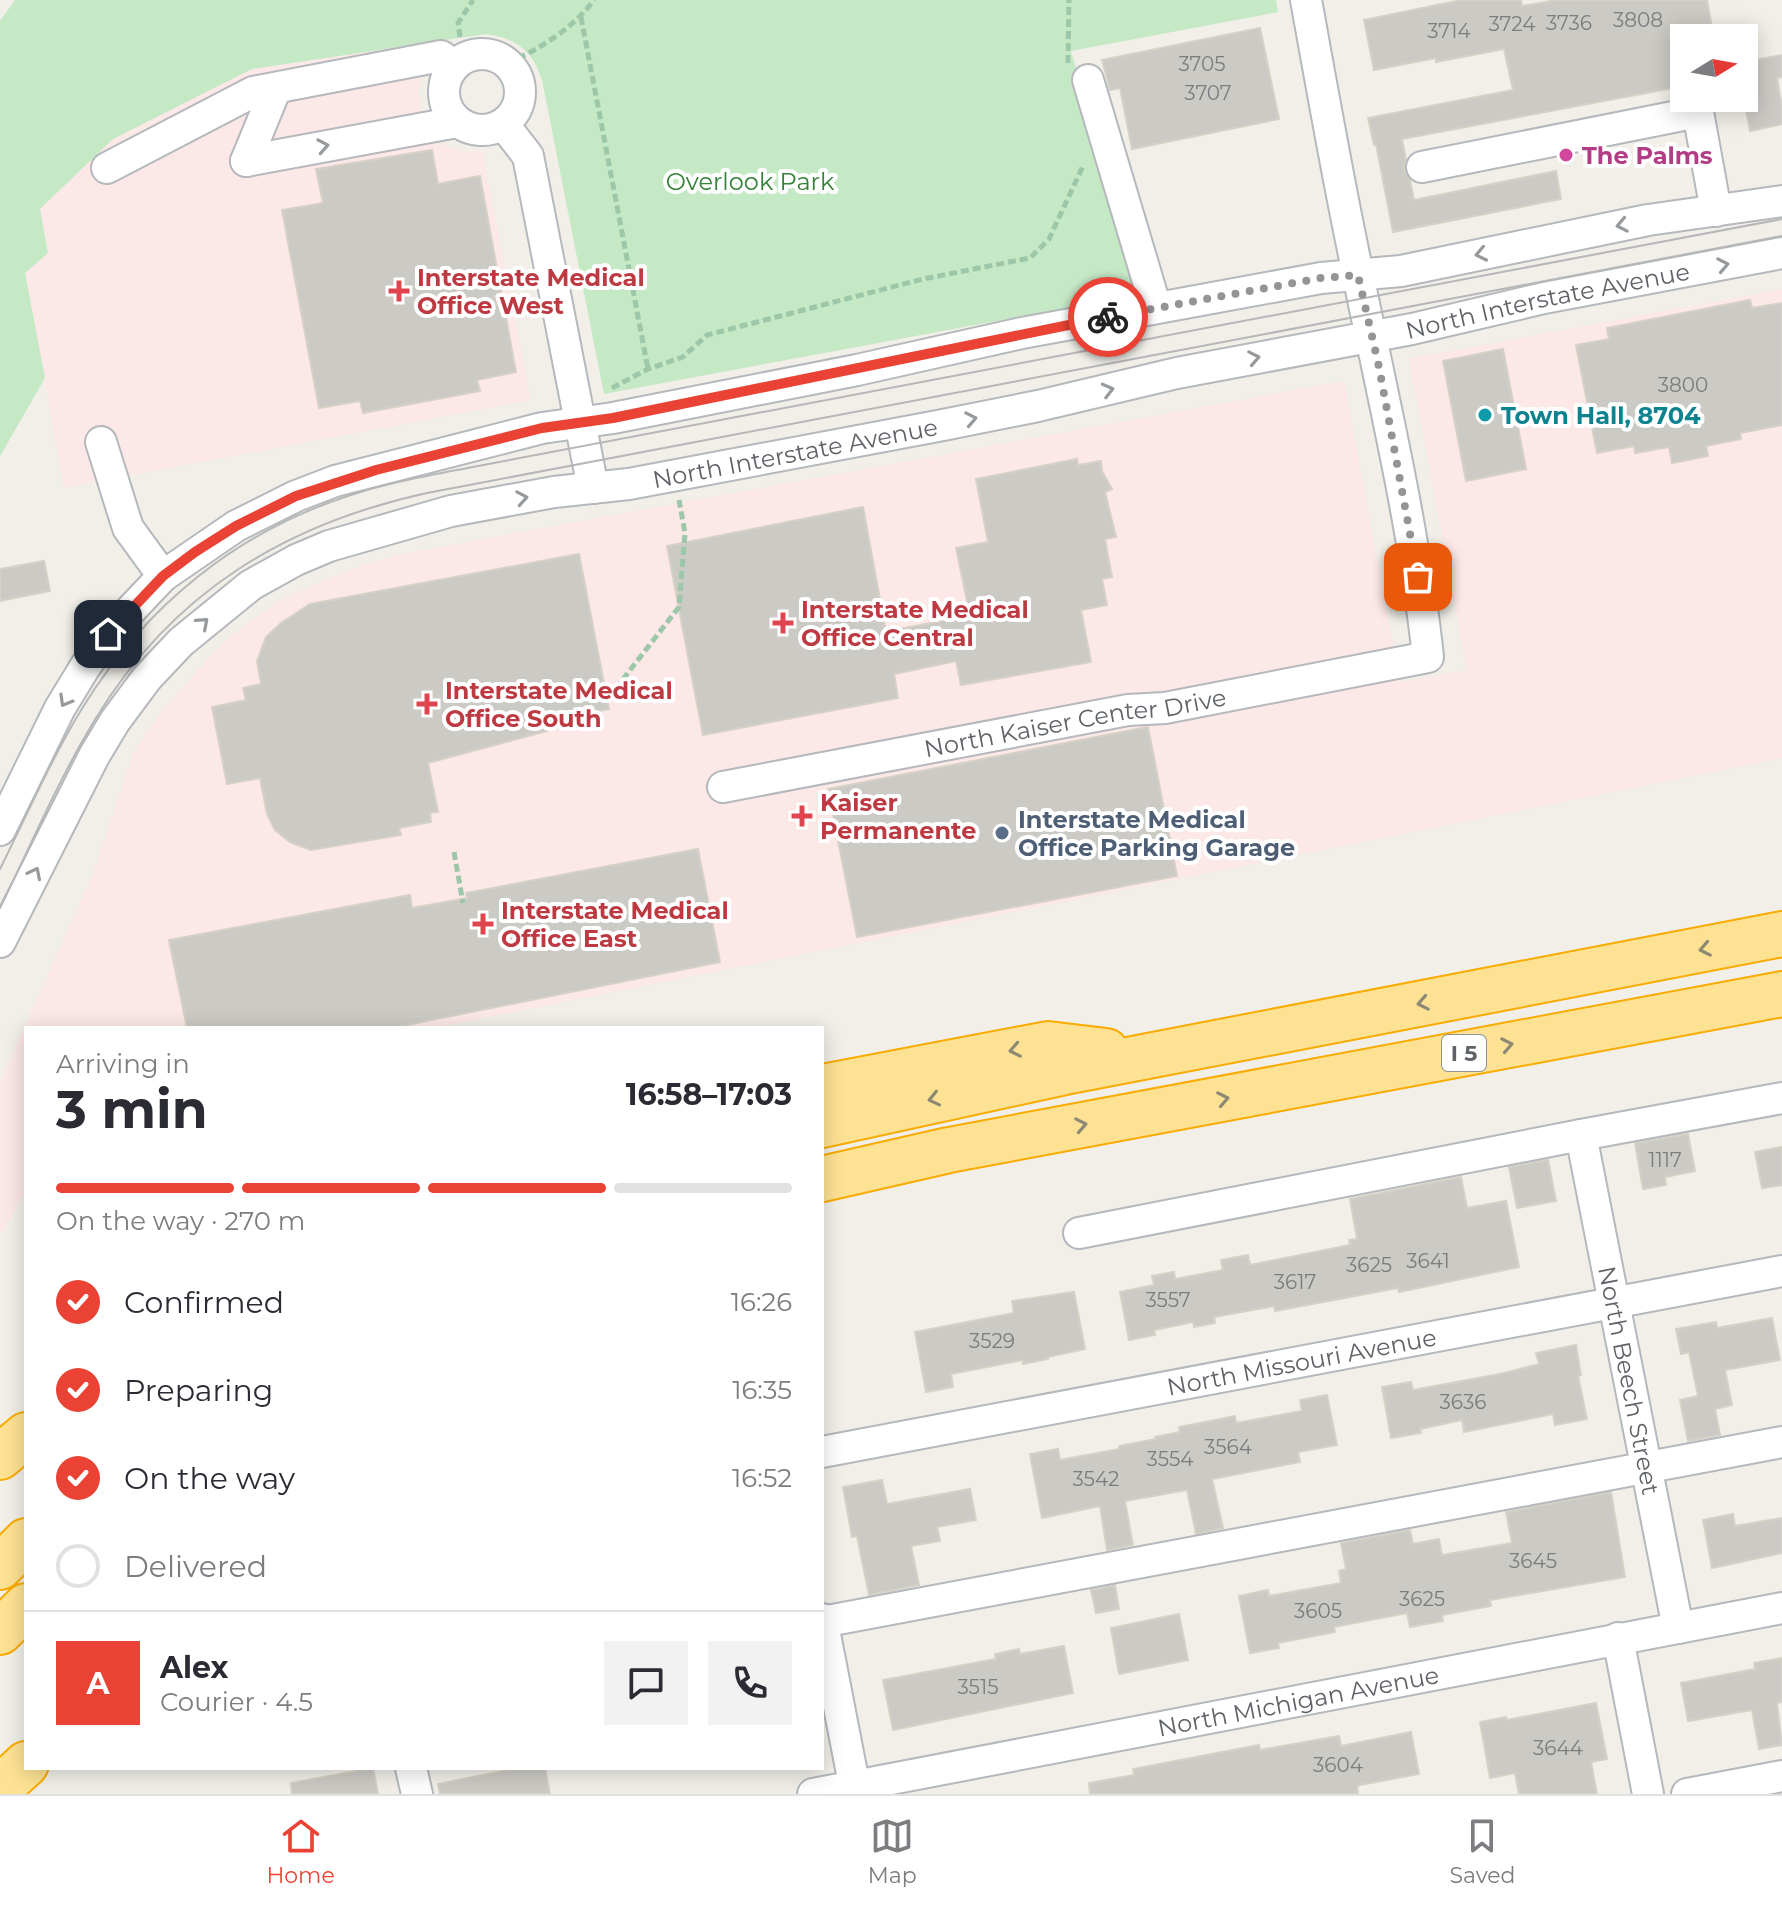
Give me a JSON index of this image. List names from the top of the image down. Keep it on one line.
{"streets":{"highway":["I 5"],"street":["North Interstate Avenue","North Kaiser Center Drive","North Missouri Avenue","North Beech Street","North Michigan Avenue"]},"crossings":[["North Interstate Avenue","North Kaiser Center Drive"],["North Missouri Avenue","North Beech Street"],["North Beech Street","North Michigan Avenue"]],"parks":["Overlook Park"],"places":{"other":["The Palms","Town Hall, 8704","Interstate Medical Office Parking Garage"],"health":["Interstate Medical Office West","Interstate Medical Office Central","Interstate Medical Office South","Kaiser Permanente","Interstate Medical Office East"]},"house_numbers":["3808","3736","3724","3714","3705","3707","3800","1117","3641","3625","3617","3557","3529","3636","3564","3554","3542","3645","3625","3605","3515","3644","3604"],"north":"right","page":{"heading":["3 min","Arriving in","16:58–17:03"],"panel":["Alex","Courier · 4.5"],"bar":"On the way · 270 m","list":[["Confirmed","16:26"],["Preparing","16:35"],["On the way","16:52"],"Delivered"],"round":"A","tabs":["Home","Map","Saved"]}}
